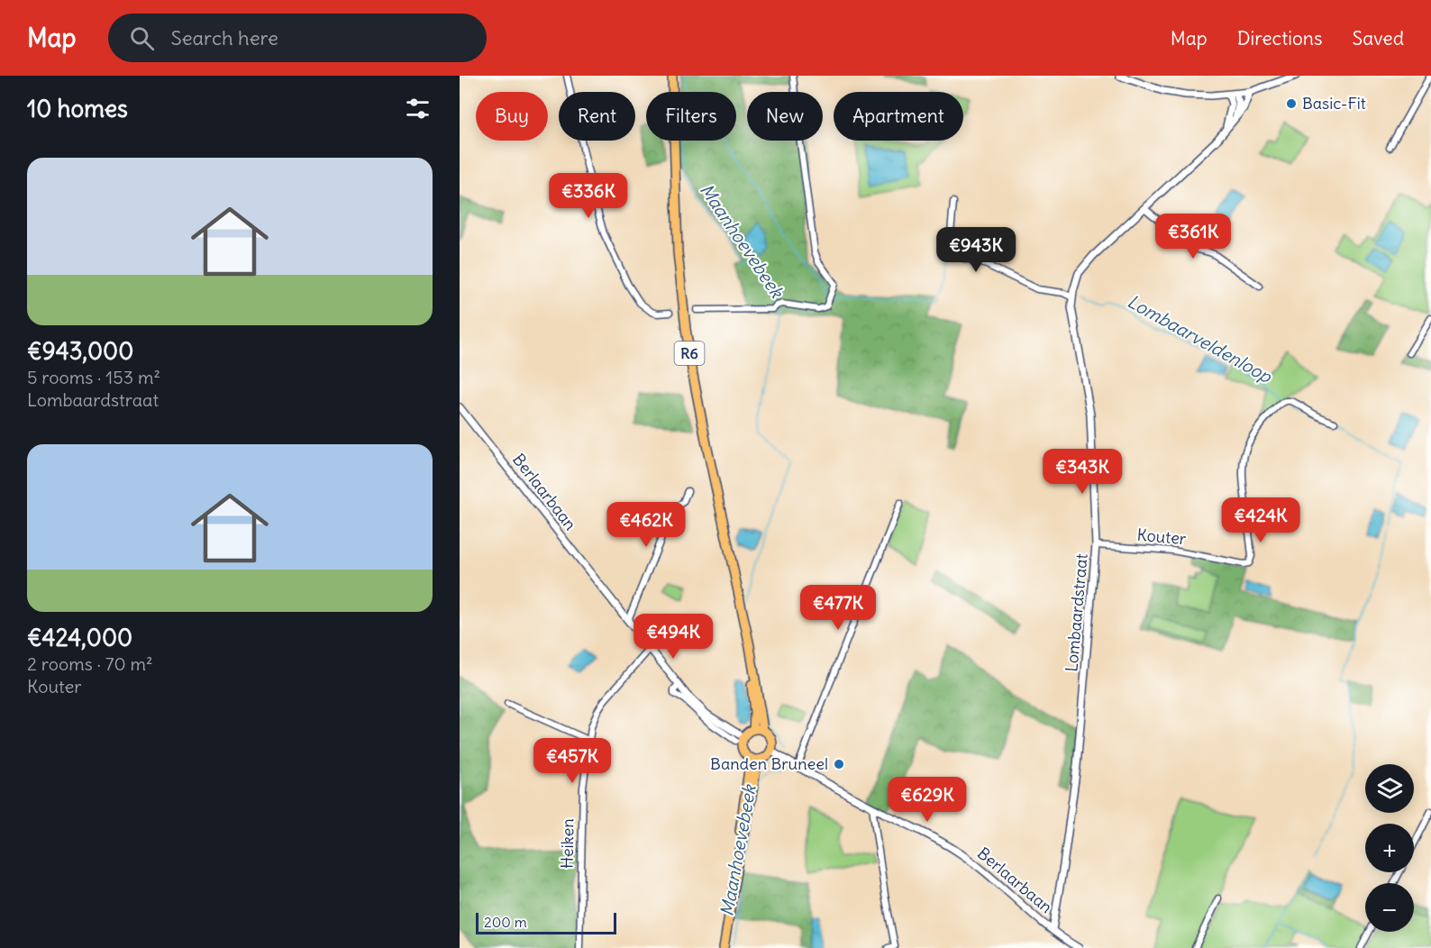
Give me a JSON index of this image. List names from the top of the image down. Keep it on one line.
{"streets":{"main road":["R6"],"street":["Berlaarbaan","Kouter","Lombaardstraat","Heiken"]},"crossings":[["R6","Berlaarbaan"],["Berlaarbaan","Lombaardstraat"],["Berlaarbaan","Heiken"],["Kouter","Lombaardstraat"]],"water":["Maanhoevebeek","Lombaarveldenloop"],"places":["Basic-Fit","Banden Bruneel"],"scale_bar":"200 m","page":{"header":"Map","search":"Search here","nav":["Map","Directions","Saved"],"heading":"10 homes","chip":["Buy","Rent","Filters","New","Apartment"],"list":[{"name":"€943,000","note":"5 rooms · 153 m² · Lombaardstraat"},{"name":"€424,000","note":"2 rooms · 70 m² · Kouter"}],"price":["€336K","€361K","€943K","€343K","€424K","€462K","€477K","€494K","€457K","€629K"],"map_buttons":["+","−"],"scale":"200 m"}}
